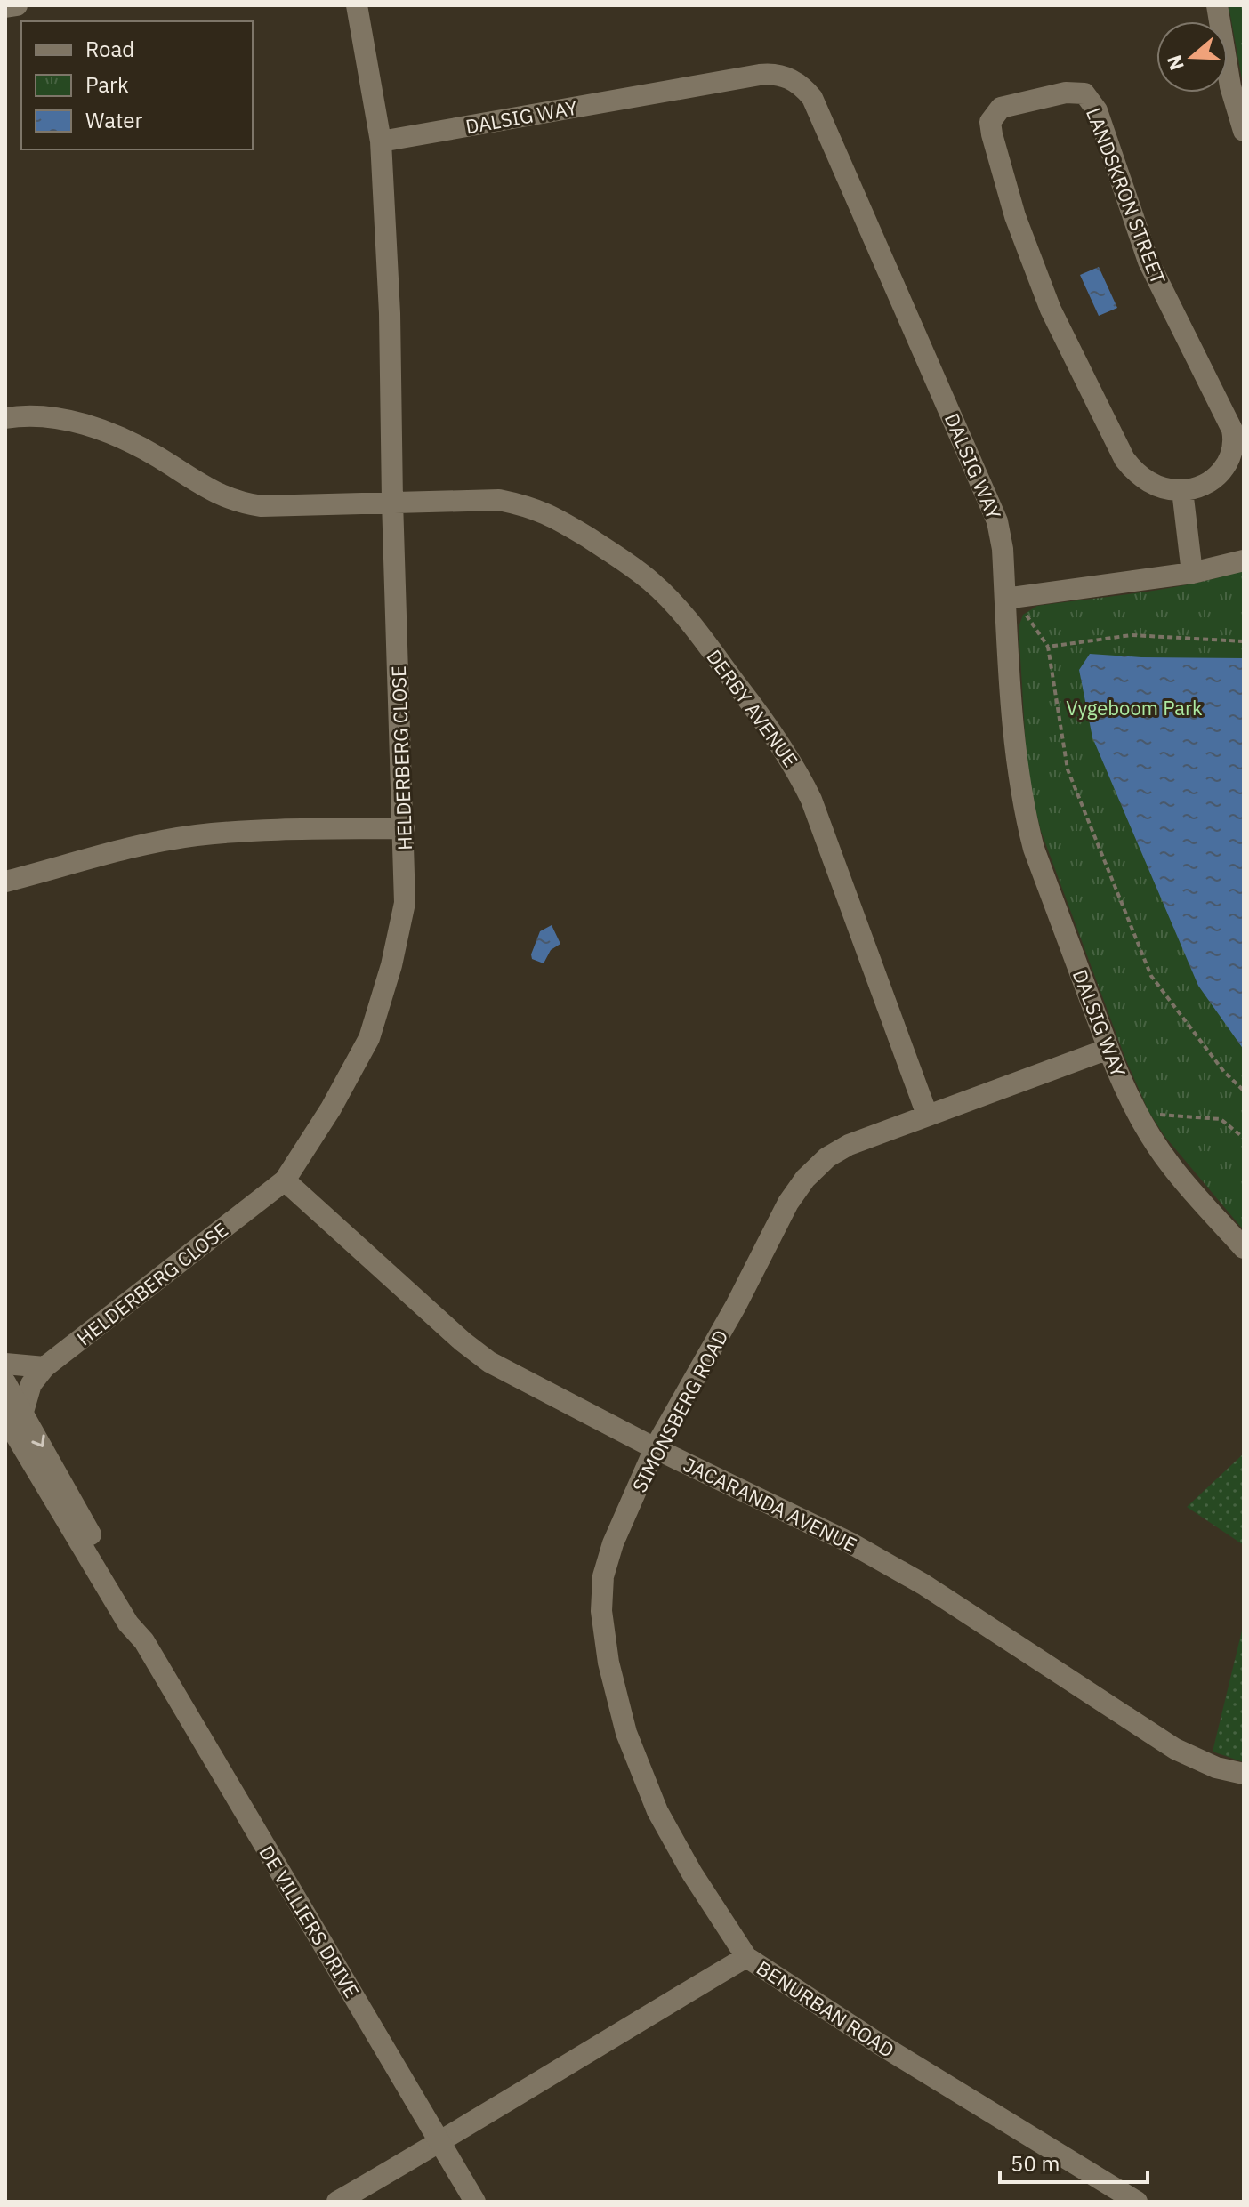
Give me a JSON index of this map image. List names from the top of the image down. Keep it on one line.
{"streets":{"street":["DALSIG WAY","LANDSKRON STREET","DERBY AVENUE","HELDERBERG CLOSE","SIMONSBERG ROAD","JACARANDA AVENUE","DE VILLIERS DRIVE","BENURBAN ROAD"]},"crossings":[["DALSIG WAY","HELDERBERG CLOSE"],["DALSIG WAY","SIMONSBERG ROAD"],["DERBY AVENUE","HELDERBERG CLOSE"],["DERBY AVENUE","SIMONSBERG ROAD"],["HELDERBERG CLOSE","JACARANDA AVENUE"],["HELDERBERG CLOSE","DE VILLIERS DRIVE"],["SIMONSBERG ROAD","JACARANDA AVENUE"],["SIMONSBERG ROAD","BENURBAN ROAD"],["DE VILLIERS DRIVE","BENURBAN ROAD"]],"parks":["Vygeboom Park"],"legend":["Road","Park","Water"],"scale_bar":"50 m","north":"left"}
